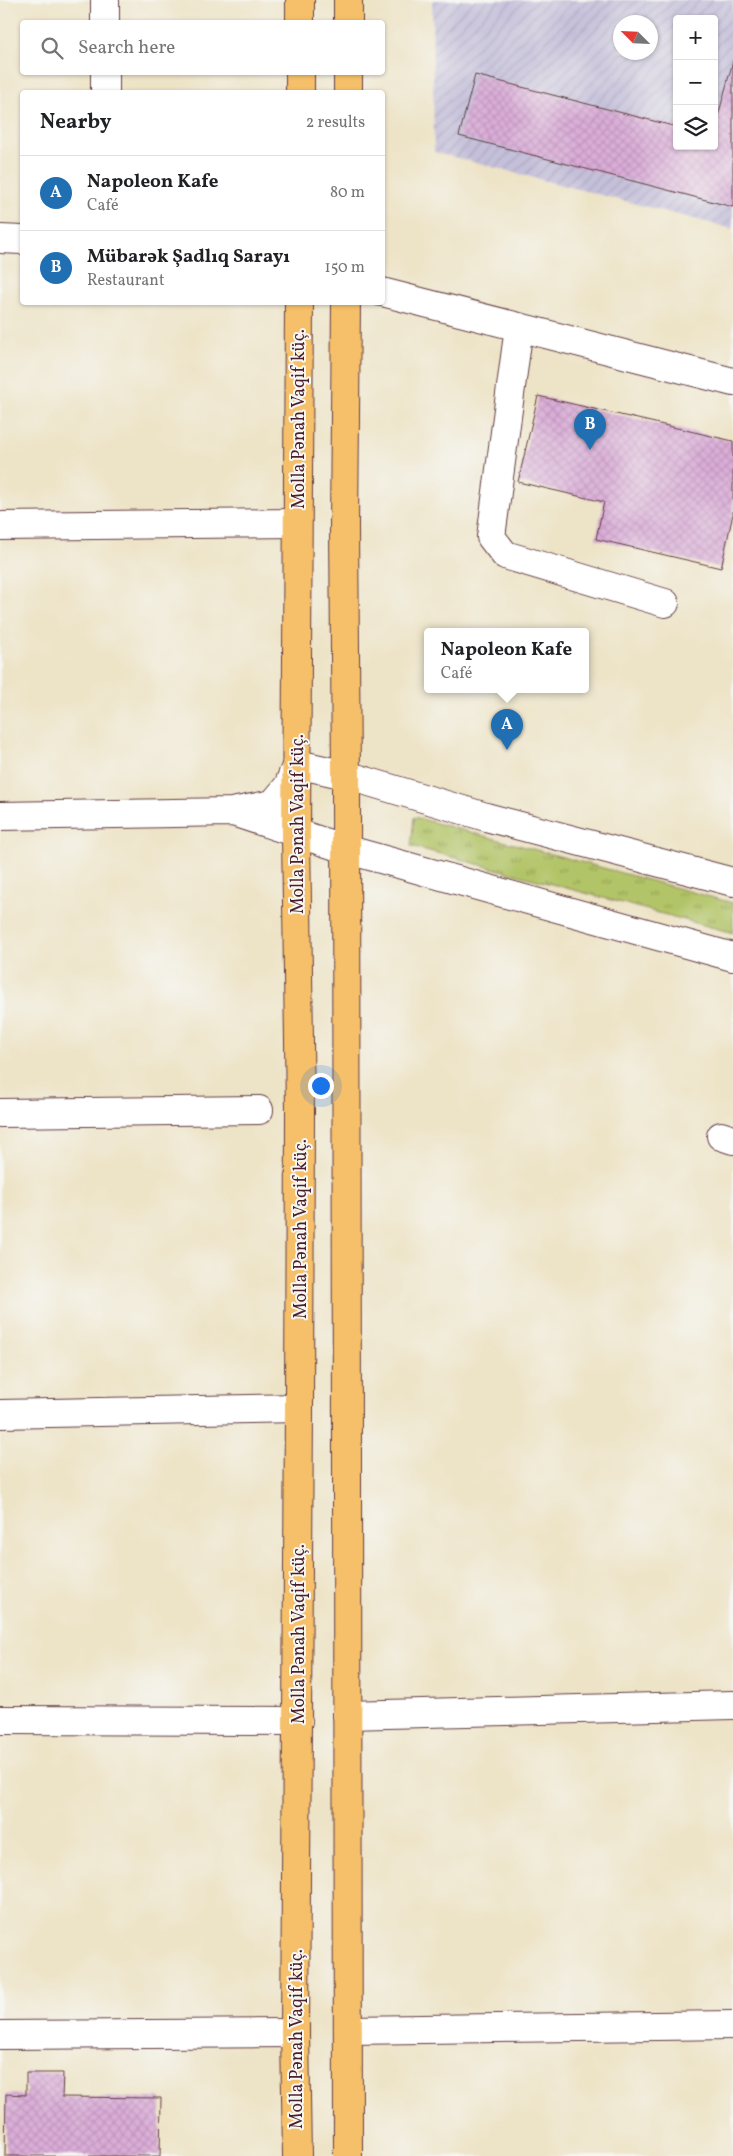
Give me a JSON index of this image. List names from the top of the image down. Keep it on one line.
{"streets":{"main road":["Molla Pənah Vaqif küç."]},"north":"top left","page":{"map_buttons":["+","−"],"search":"Search here","heading":["Nearby","2 results"],"list":[{"mark":"A","name":"Napoleon Kafe","note":"Café","value":"80 m"},{"mark":"B","name":"Mübarək Şadlıq Sarayı","note":"Restaurant","value":"150 m"}],"pins":["B","A"],"popup":["Napoleon Kafe","Café"]}}
